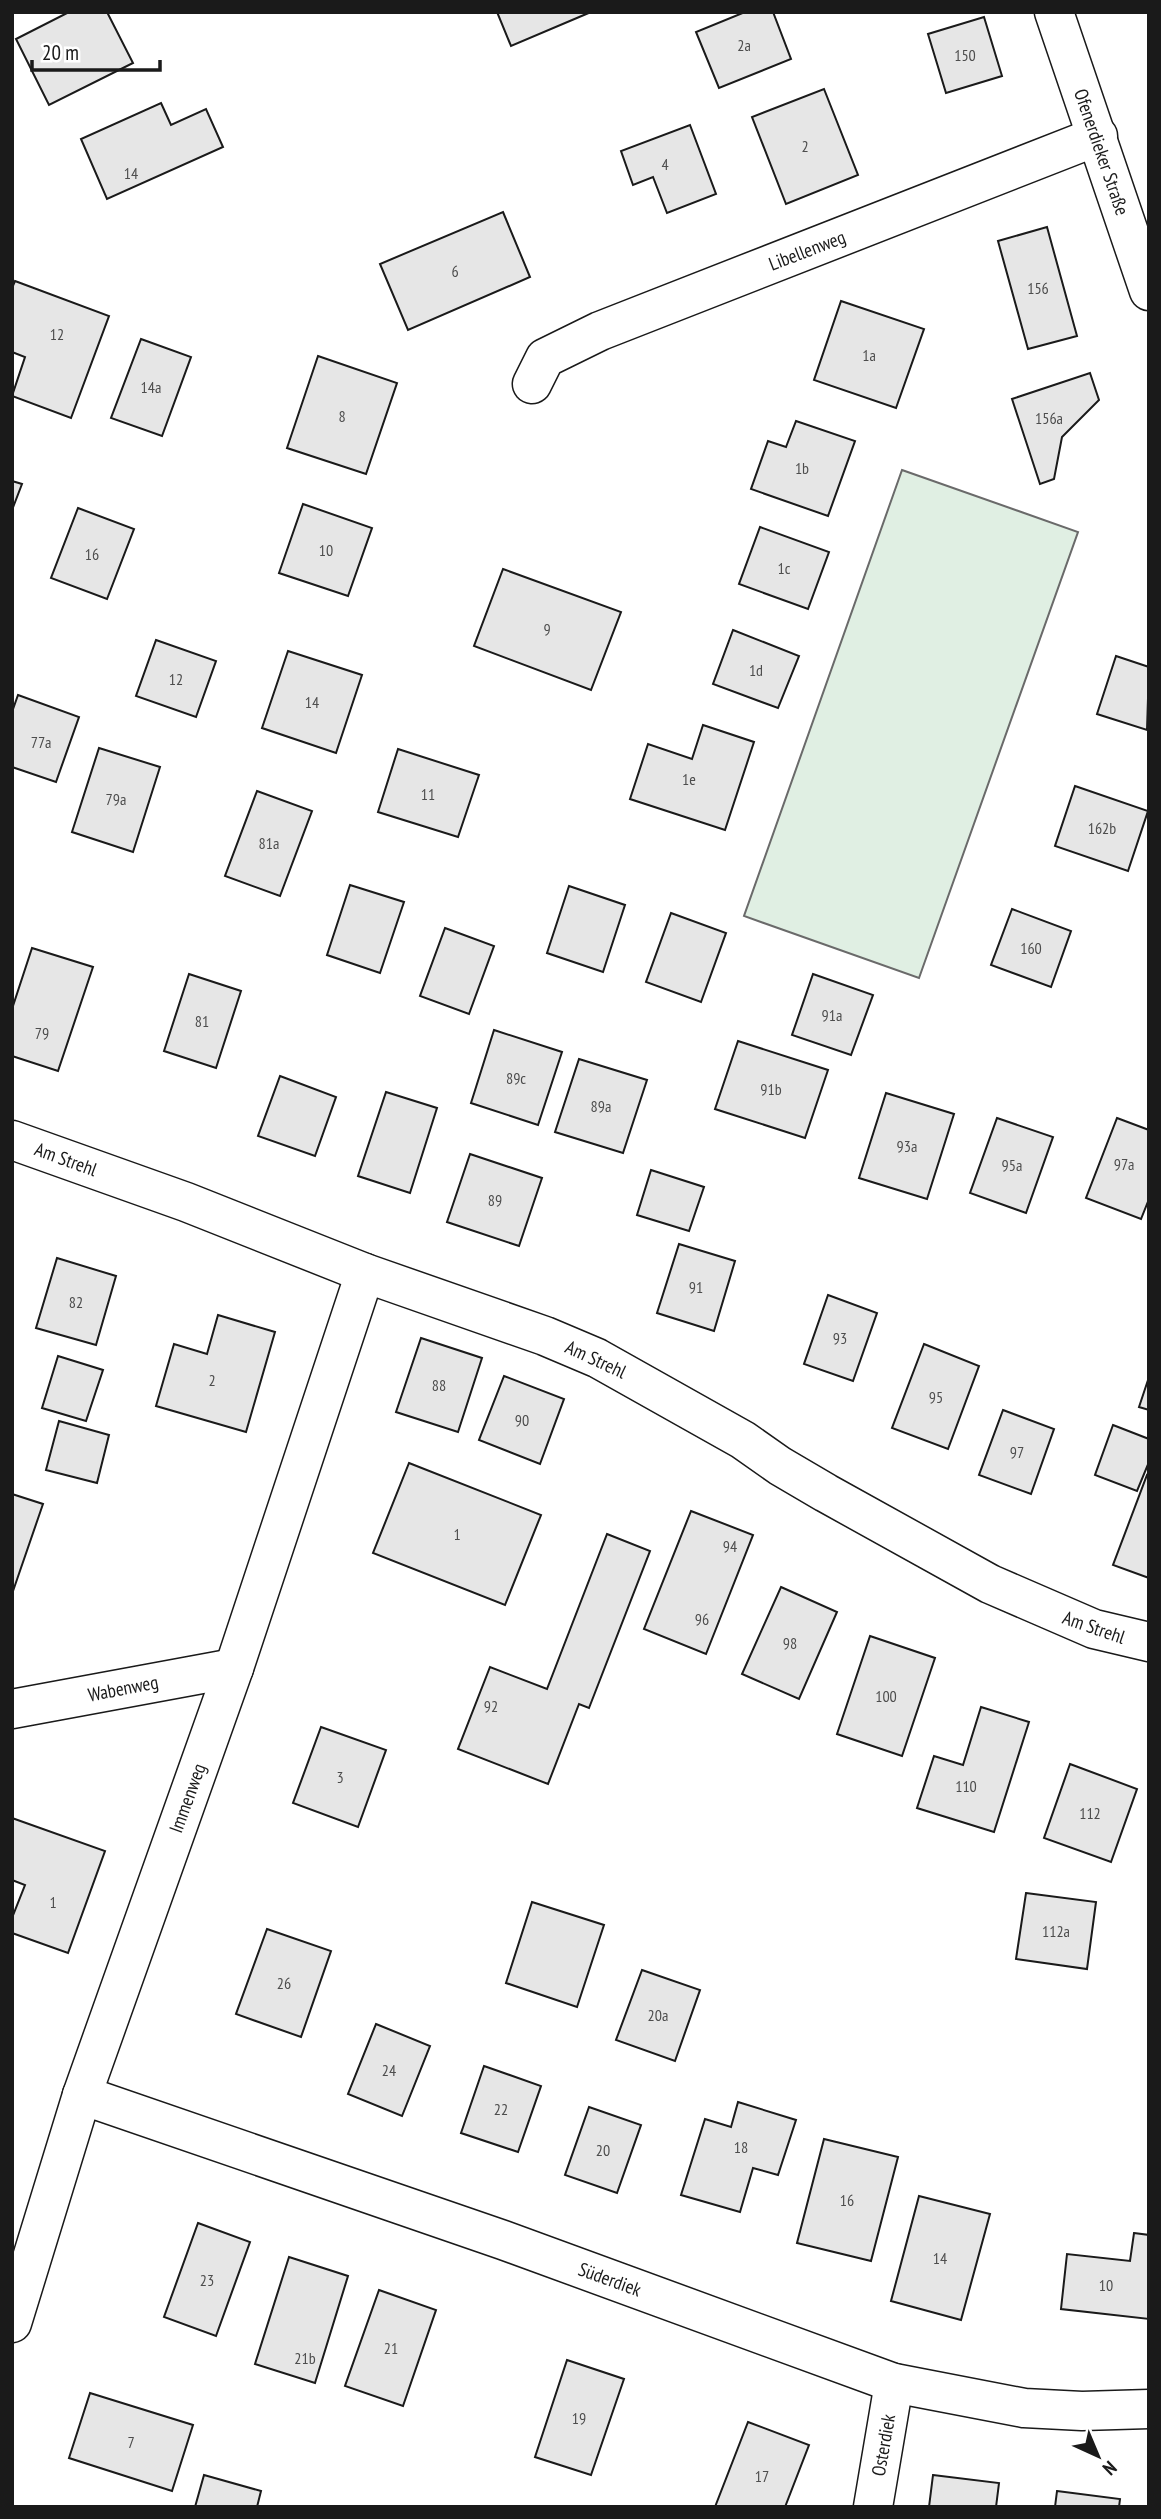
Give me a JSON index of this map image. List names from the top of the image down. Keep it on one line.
{"streets":{"street":["Ofenerdieker Straße","Libellenweg","Am Strehl","Wabenweg","Immenweg","Süderdiek","Osterdiek"]},"crossings":[["Ofenerdieker Straße","Libellenweg"],["Am Strehl","Immenweg"],["Wabenweg","Immenweg"],["Immenweg","Süderdiek"],["Süderdiek","Osterdiek"]],"house_numbers":["2a","150","2","4","14","6","156","12","1a","14a","8","156a","1b","10","16","1c","9","1d","12","14","77a","1e","11","79a","162b","81a","160","91a","81","79","89c","91b","89a","93a","97a","95a","89","91","82","93","2","88","95","90","97","1","94","96","98","100","92","3","110","112","1","112a","26","20a","24","22","18","20","16","14","23","10","21","21b","19","7","17"],"scale_bar":"20 m","north":"bottom right"}
